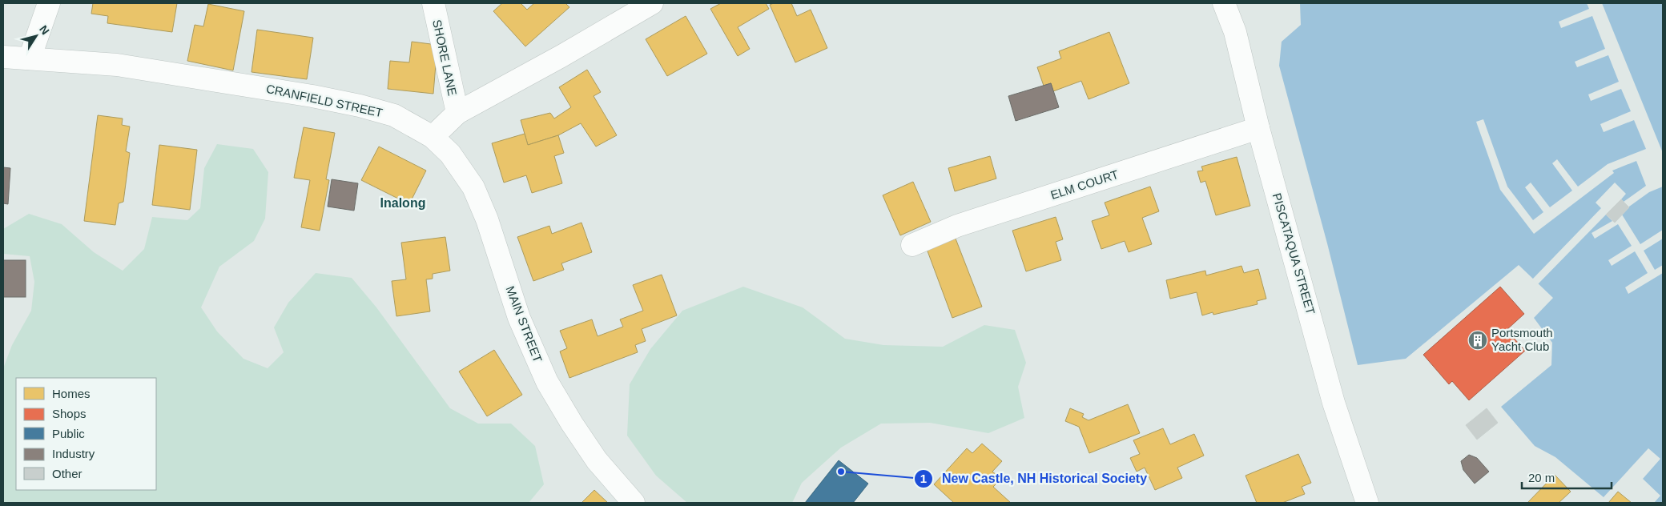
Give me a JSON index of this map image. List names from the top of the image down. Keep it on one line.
{"streets":{"street":["SHORE LANE","CRANFIELD STREET","ELM COURT","PISCATAQUA STREET","MAIN STREET"]},"crossings":[["CRANFIELD STREET","MAIN STREET"],["ELM COURT","PISCATAQUA STREET"]],"districts":["Inalong"],"places":{"building":["Portsmouth Yacht Club"],"other":["New Castle, NH Historical Society"]},"legend":["Homes","Shops","Public","Industry","Other"],"scale_bar":"20 m","north":"top right"}
